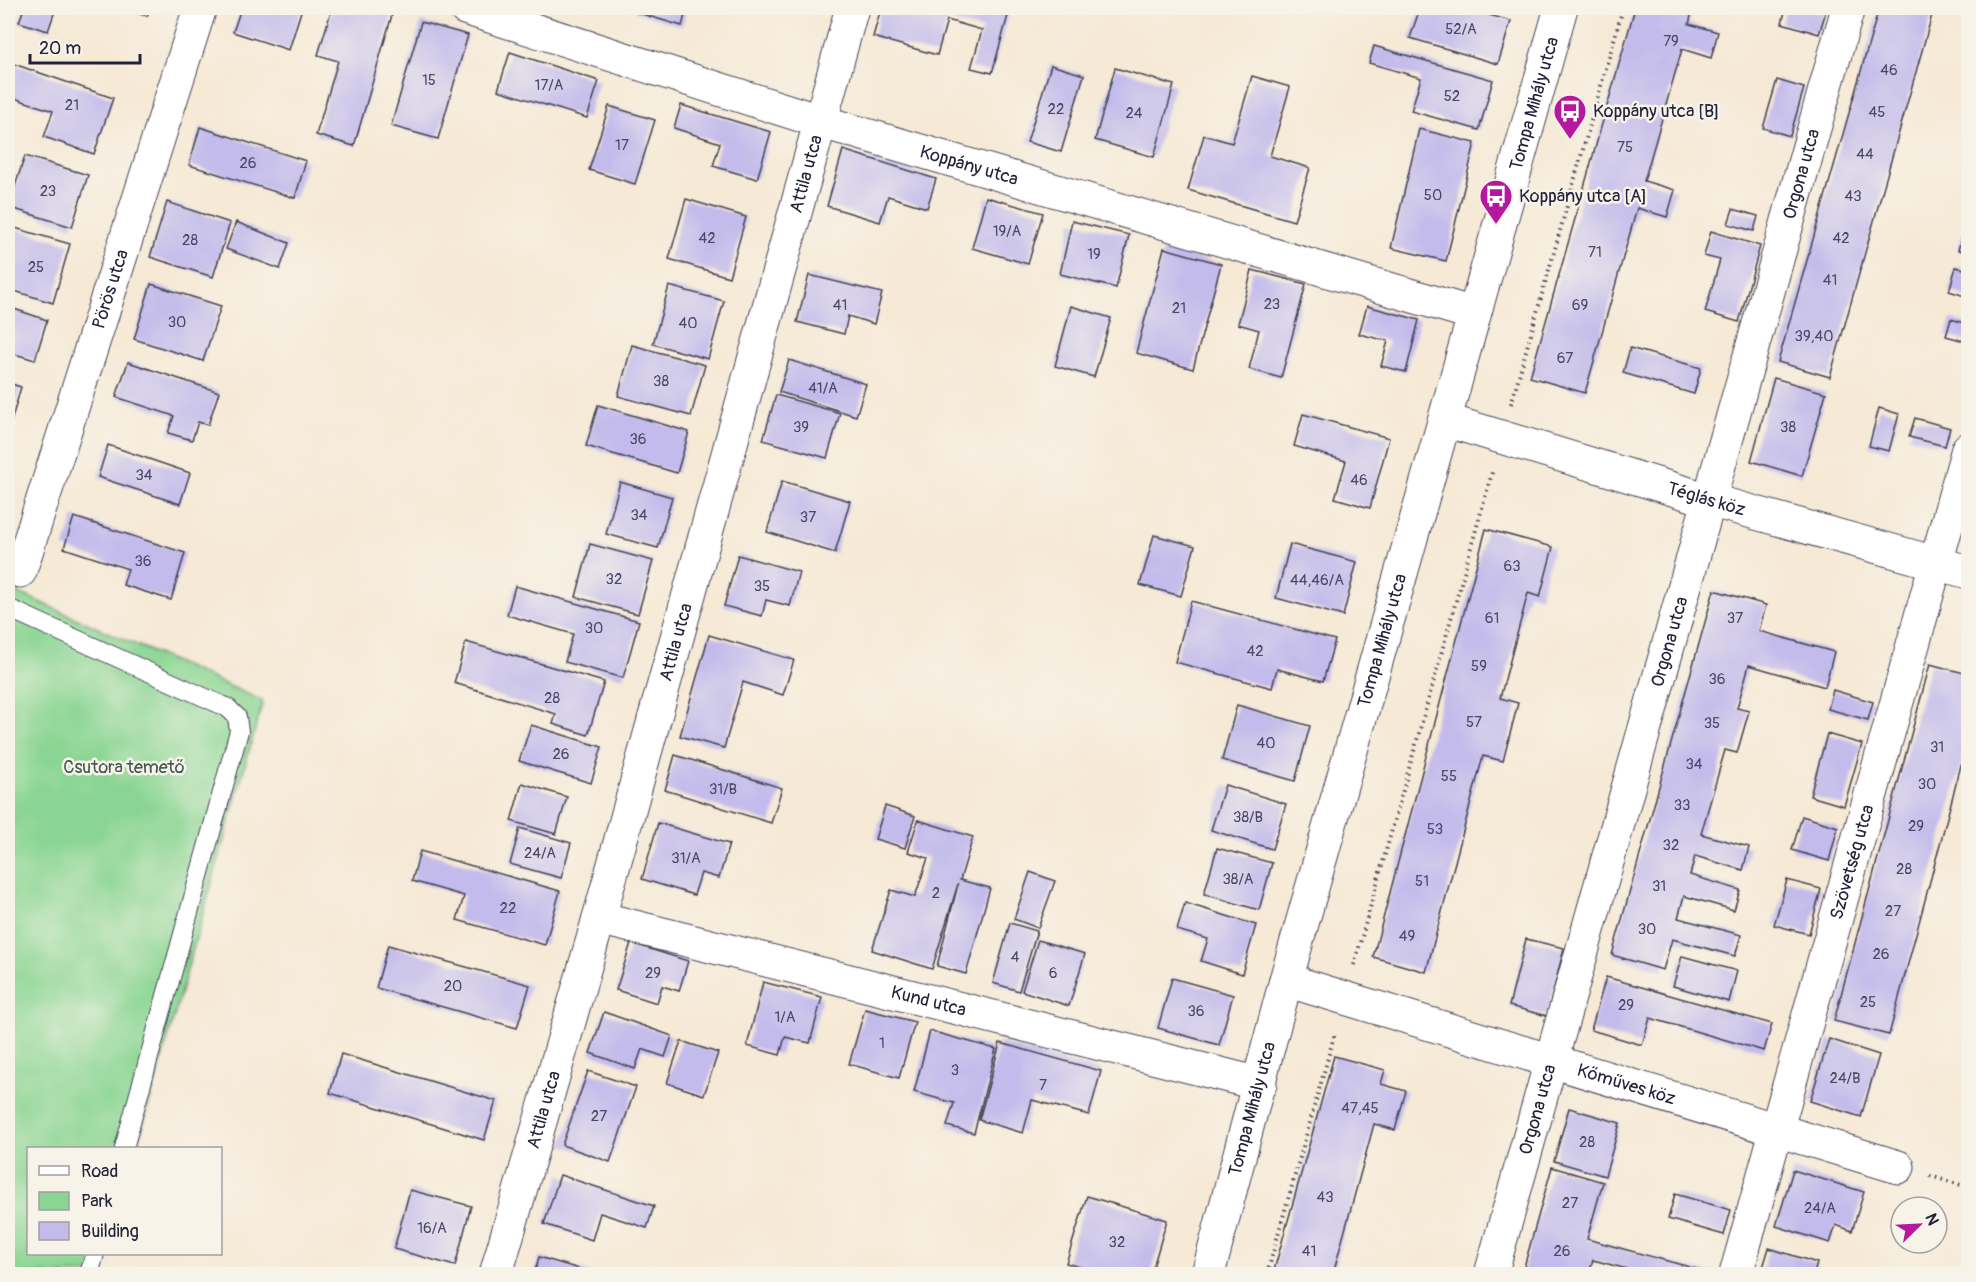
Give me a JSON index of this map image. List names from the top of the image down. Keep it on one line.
{"streets":{"street":["Tompa Mihály utca","Koppány utca","Attila utca","Orgona utca","Pörös utca","Téglás köz","Szövetség utca","Kund utca","Kőműves köz"]},"crossings":[["Tompa Mihály utca","Koppány utca"],["Tompa Mihály utca","Téglás köz"],["Tompa Mihály utca","Kund utca"],["Tompa Mihály utca","Kőműves köz"],["Koppány utca","Attila utca"],["Attila utca","Kund utca"],["Orgona utca","Téglás köz"],["Orgona utca","Kőműves köz"],["Téglás köz","Szövetség utca"],["Szövetség utca","Kőműves köz"]],"parks":["Csutora temető"],"places":{"bus stop":["Koppány utca [B]","Koppány utca [A]"]},"house_numbers":["52/A","79","46","15","17/A","52","21","22","45","24","17","75","44","26","23","50","43","19/A","42","42","28","71","19","25","41","23","41","69","21","30","40","39,40","67","38","41/A","39","38","36","34","46","34","37","36","63","32","44,46/A","35","61","37","30","42","59","36","28","57","35","40","31","26","34","55","30","31/B","33","38/B","29","53","32","24/A","31/A","28","38/A","51","31","2","22","27","30","49","26","4","29","6","20","25","29","36","1/A","1","3","24/B","7","47,45","27","28","43","27","24/A","16/A","32","41","26"],"legend":["Road","Park","Building"],"scale_bar":"20 m","north":"top right"}
